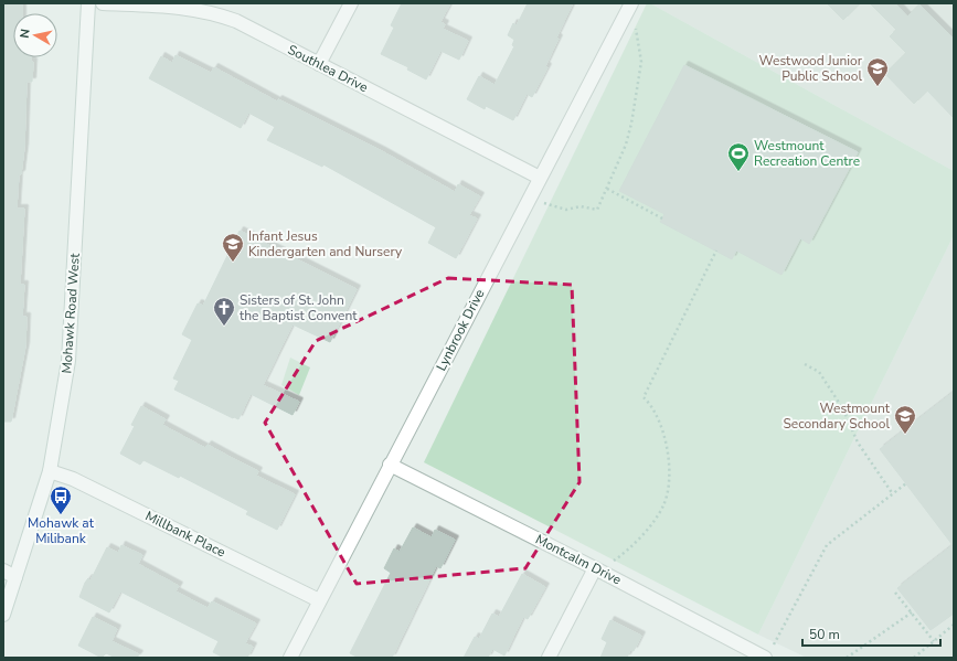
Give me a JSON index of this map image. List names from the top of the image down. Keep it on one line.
{"streets":{"street":["Southlea Drive","Mohawk Road West","Lynbrook Drive","Millbank Place","Montcalm Drive"]},"crossings":[["Southlea Drive","Lynbrook Drive"],["Mohawk Road West","Millbank Place"],["Lynbrook Drive","Millbank Place"],["Lynbrook Drive","Montcalm Drive"]],"places":{"school or university":["Westwood Junior Public School","Infant Jesus Kindergarten and Nursery","Westmount Secondary School"],"sports":["Westmount Recreation Centre"],"church":["Sisters of St. John the Baptist Convent"],"bus stop":["Mohawk at Milibank"]},"scale_bar":"50 m","north":"left"}
